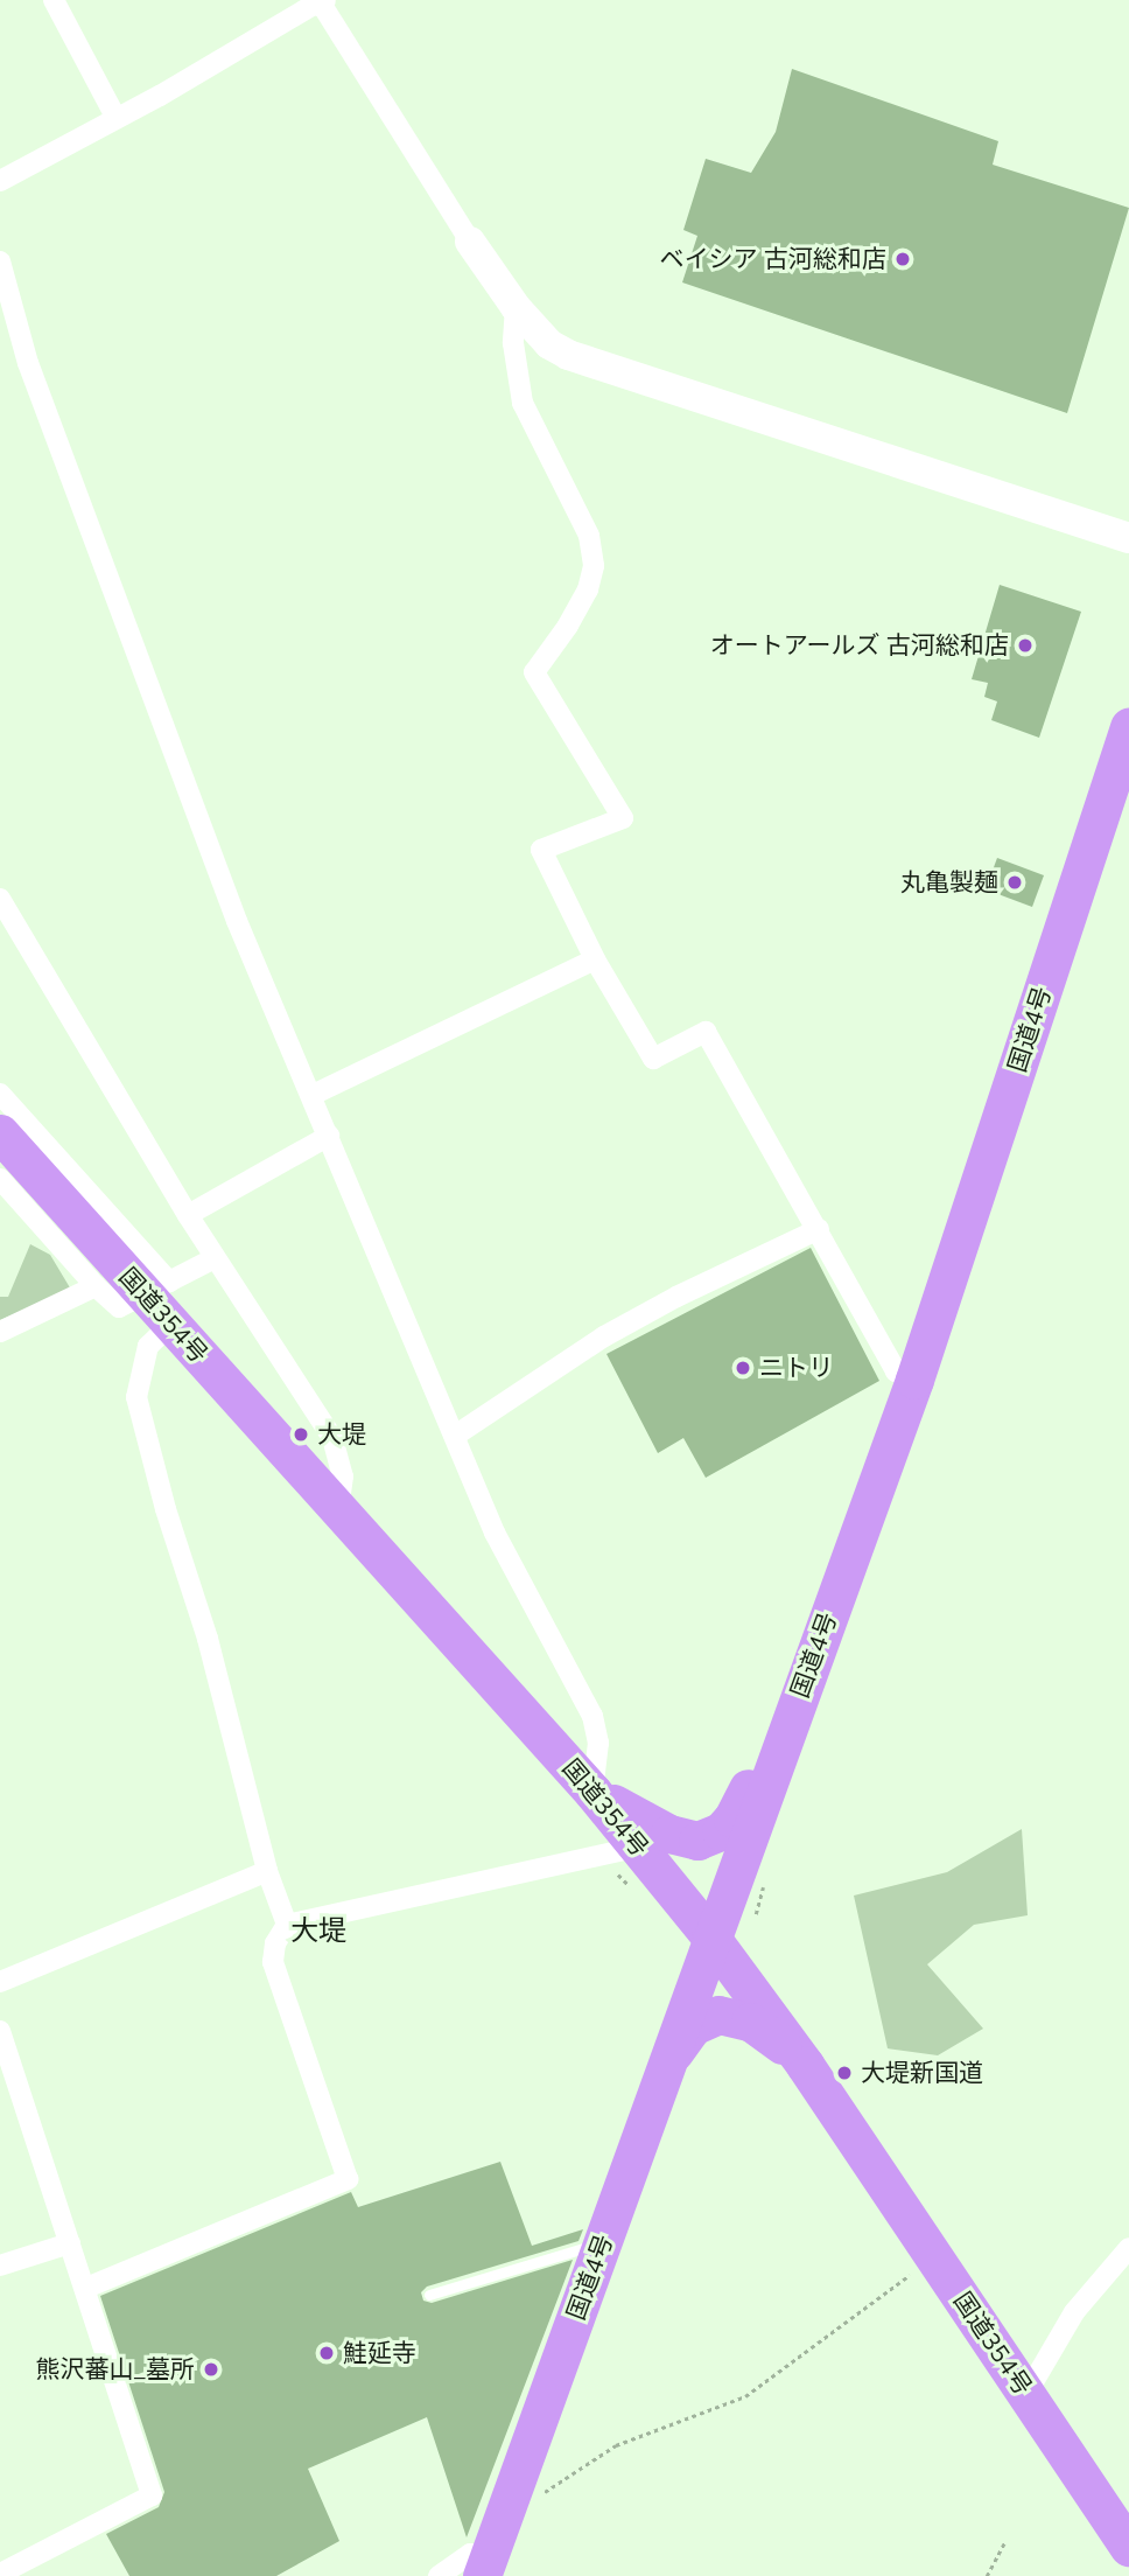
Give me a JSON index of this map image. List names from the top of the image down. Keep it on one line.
{"streets":{"highway":["国道4号","国道354号"]},"crossings":[["国道4号","国道354号"]],"districts":["大堤"],"places":["ベイシア 古河総和店","オートアールズ 古河総和店","丸亀製麺","ニトリ","大堤","大堤新国道","鮭延寺","熊沢蕃山_墓所"]}
